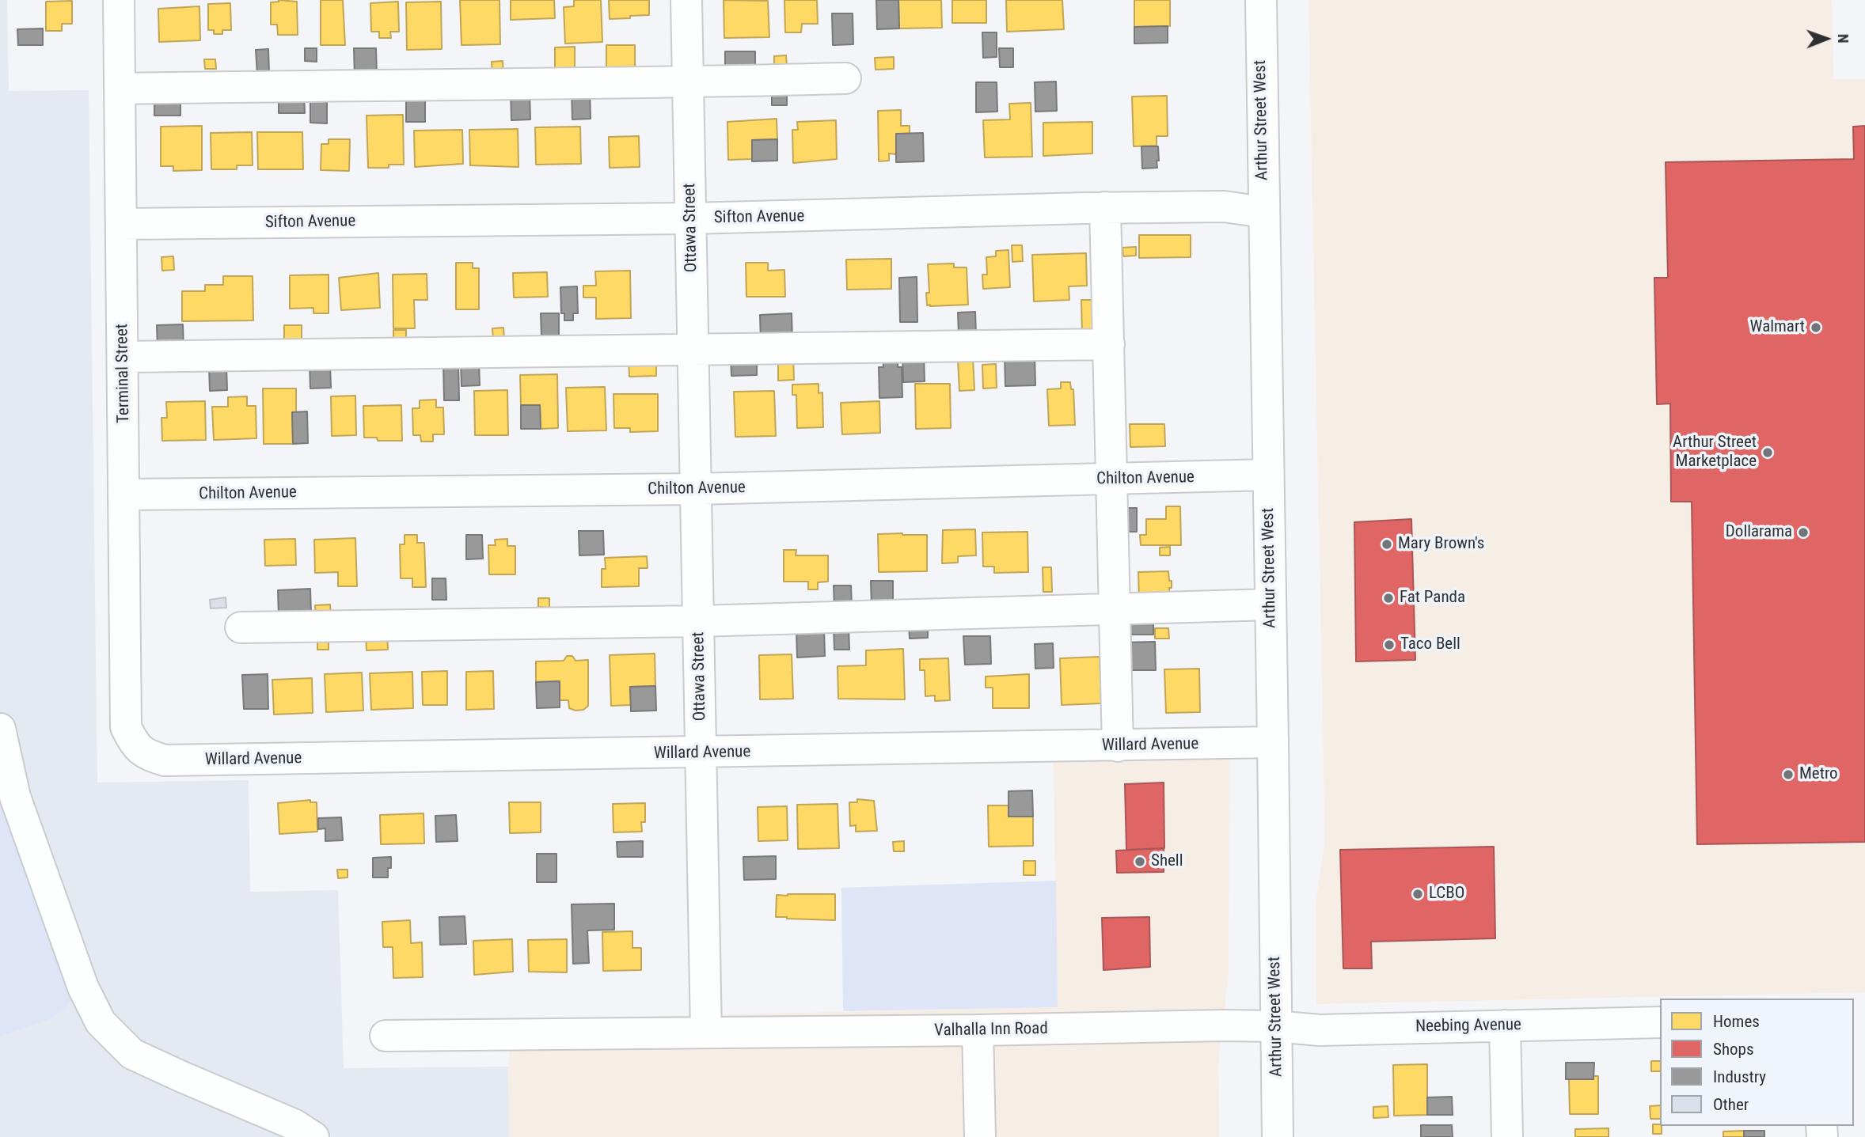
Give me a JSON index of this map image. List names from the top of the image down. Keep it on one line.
{"streets":{"street":["Arthur Street West","Sifton Avenue","Ottawa Street","Terminal Street","Chilton Avenue","Willard Avenue","Neebing Avenue","Valhalla Inn Road"]},"crossings":[["Arthur Street West","Sifton Avenue"],["Arthur Street West","Chilton Avenue"],["Arthur Street West","Willard Avenue"],["Arthur Street West","Neebing Avenue"],["Arthur Street West","Valhalla Inn Road"],["Sifton Avenue","Ottawa Street"],["Sifton Avenue","Terminal Street"],["Ottawa Street","Chilton Avenue"],["Ottawa Street","Willard Avenue"],["Ottawa Street","Valhalla Inn Road"],["Terminal Street","Chilton Avenue"],["Terminal Street","Willard Avenue"],["Neebing Avenue","Valhalla Inn Road"]],"places":["Walmart","Arthur Street Marketplace","Dollarama","Mary Brown's","Fat Panda","Taco Bell","Metro","Shell","LCBO"],"legend":["Homes","Shops","Industry","Other"],"north":"right"}
